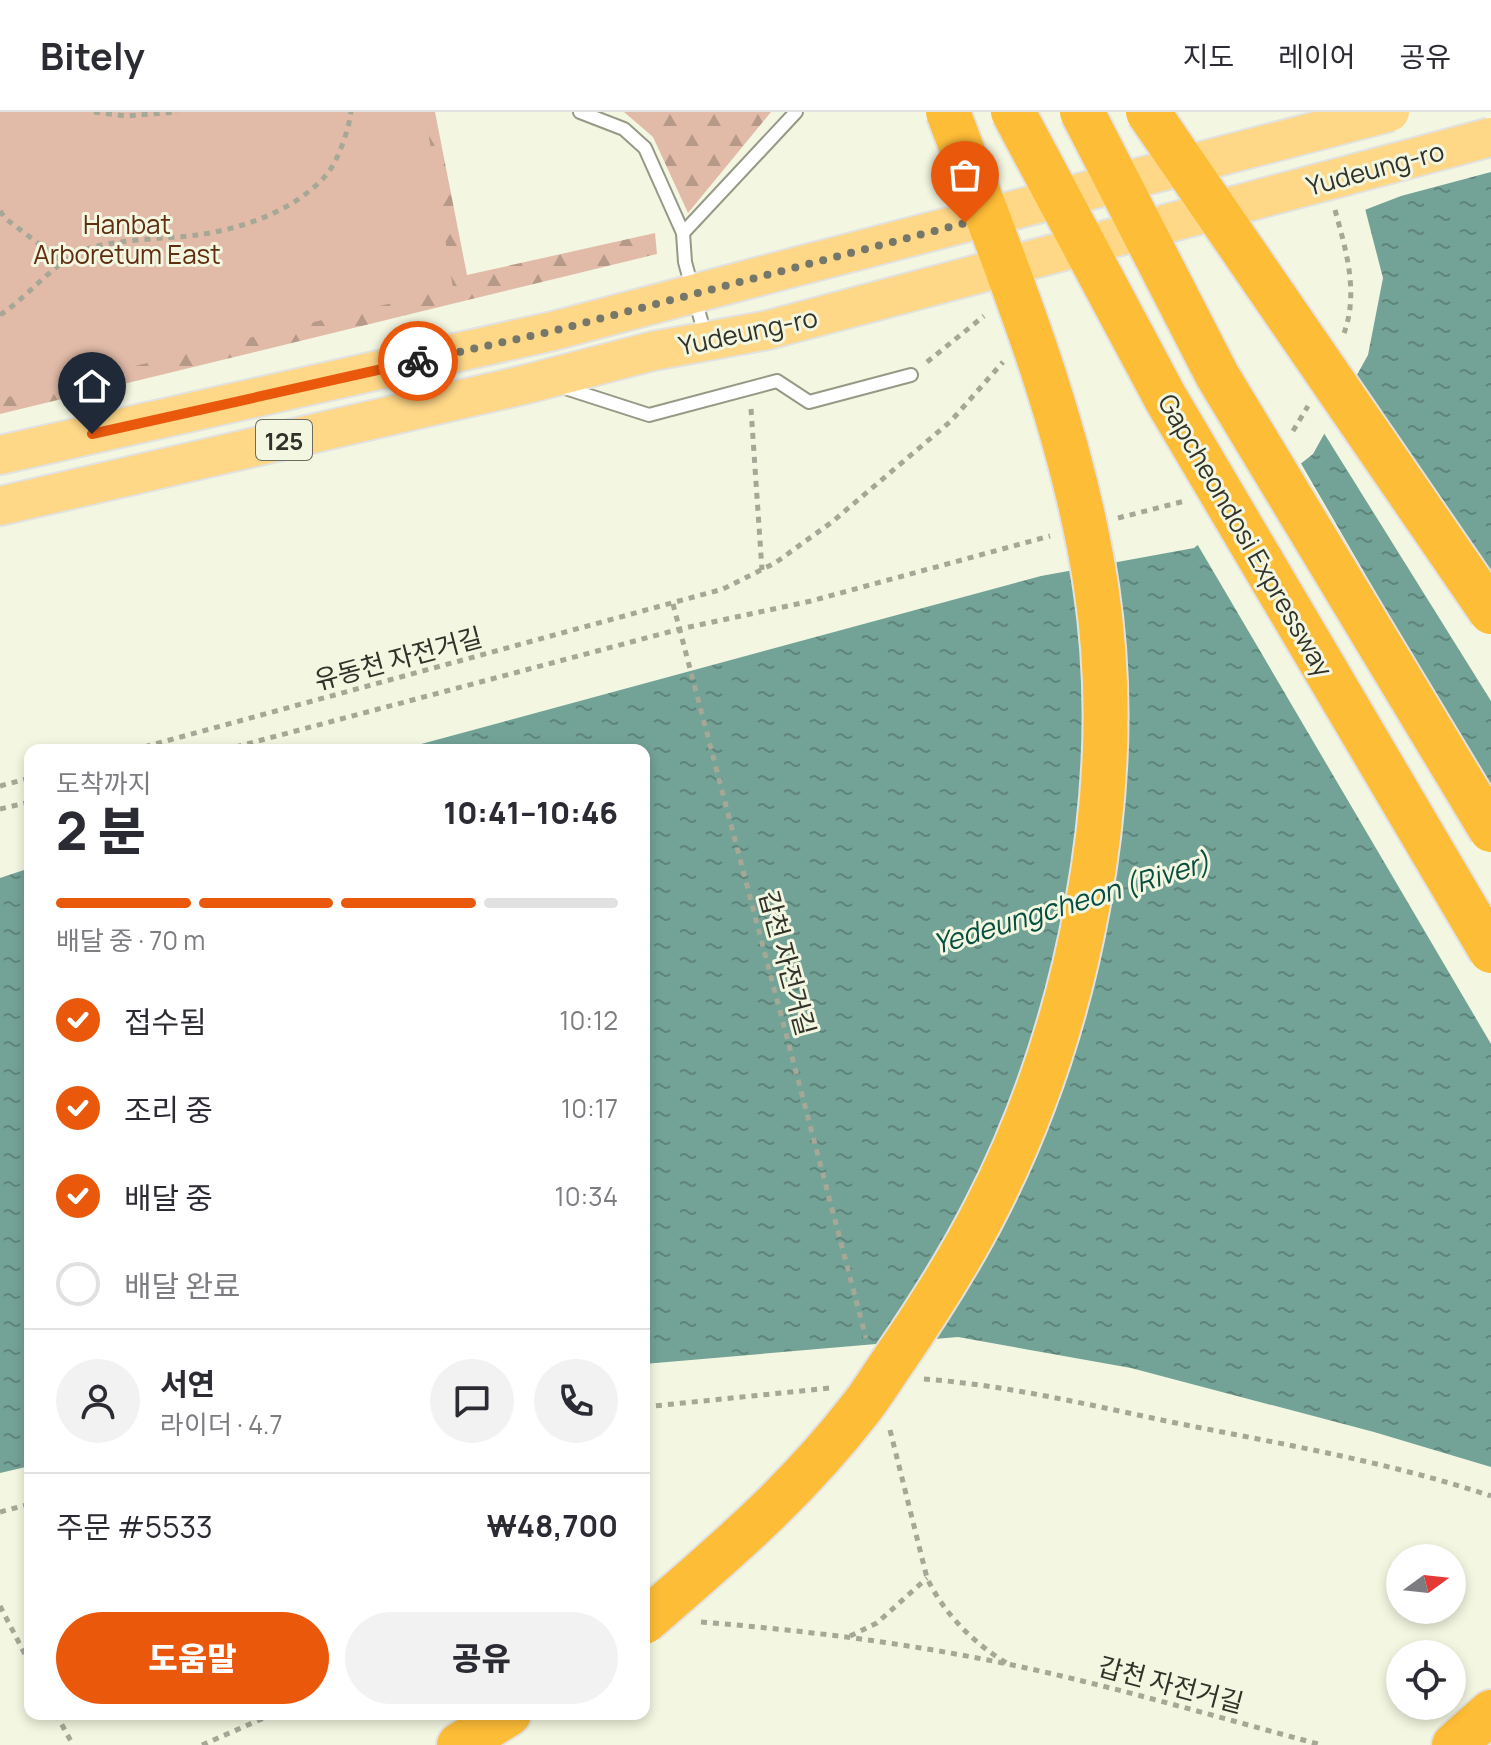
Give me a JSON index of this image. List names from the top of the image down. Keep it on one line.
{"streets":{"highway":["Gapcheondosi Expressway"],"main road":["Yudeung-ro","125"],"path":["유동천 자전거길","갑천 자전거길"]},"crossings":[["유동천 자전거길","갑천 자전거길"]],"water":["Yedeungcheon (River)"],"parks":["Hanbat Arboretum East"],"north":"right","page":{"header":"Bitely","nav":["지도","레이어","공유"],"heading":["2 분","도착까지","10:41–10:46"],"panel":["서연","라이더 · 4.7","주문 #5533","₩48,700"],"bar":"배달 중 · 70 m","list":[["접수됨","10:12"],["조리 중","10:17"],["배달 중","10:34"],"배달 완료"],"buttons":["도움말","공유"]}}
